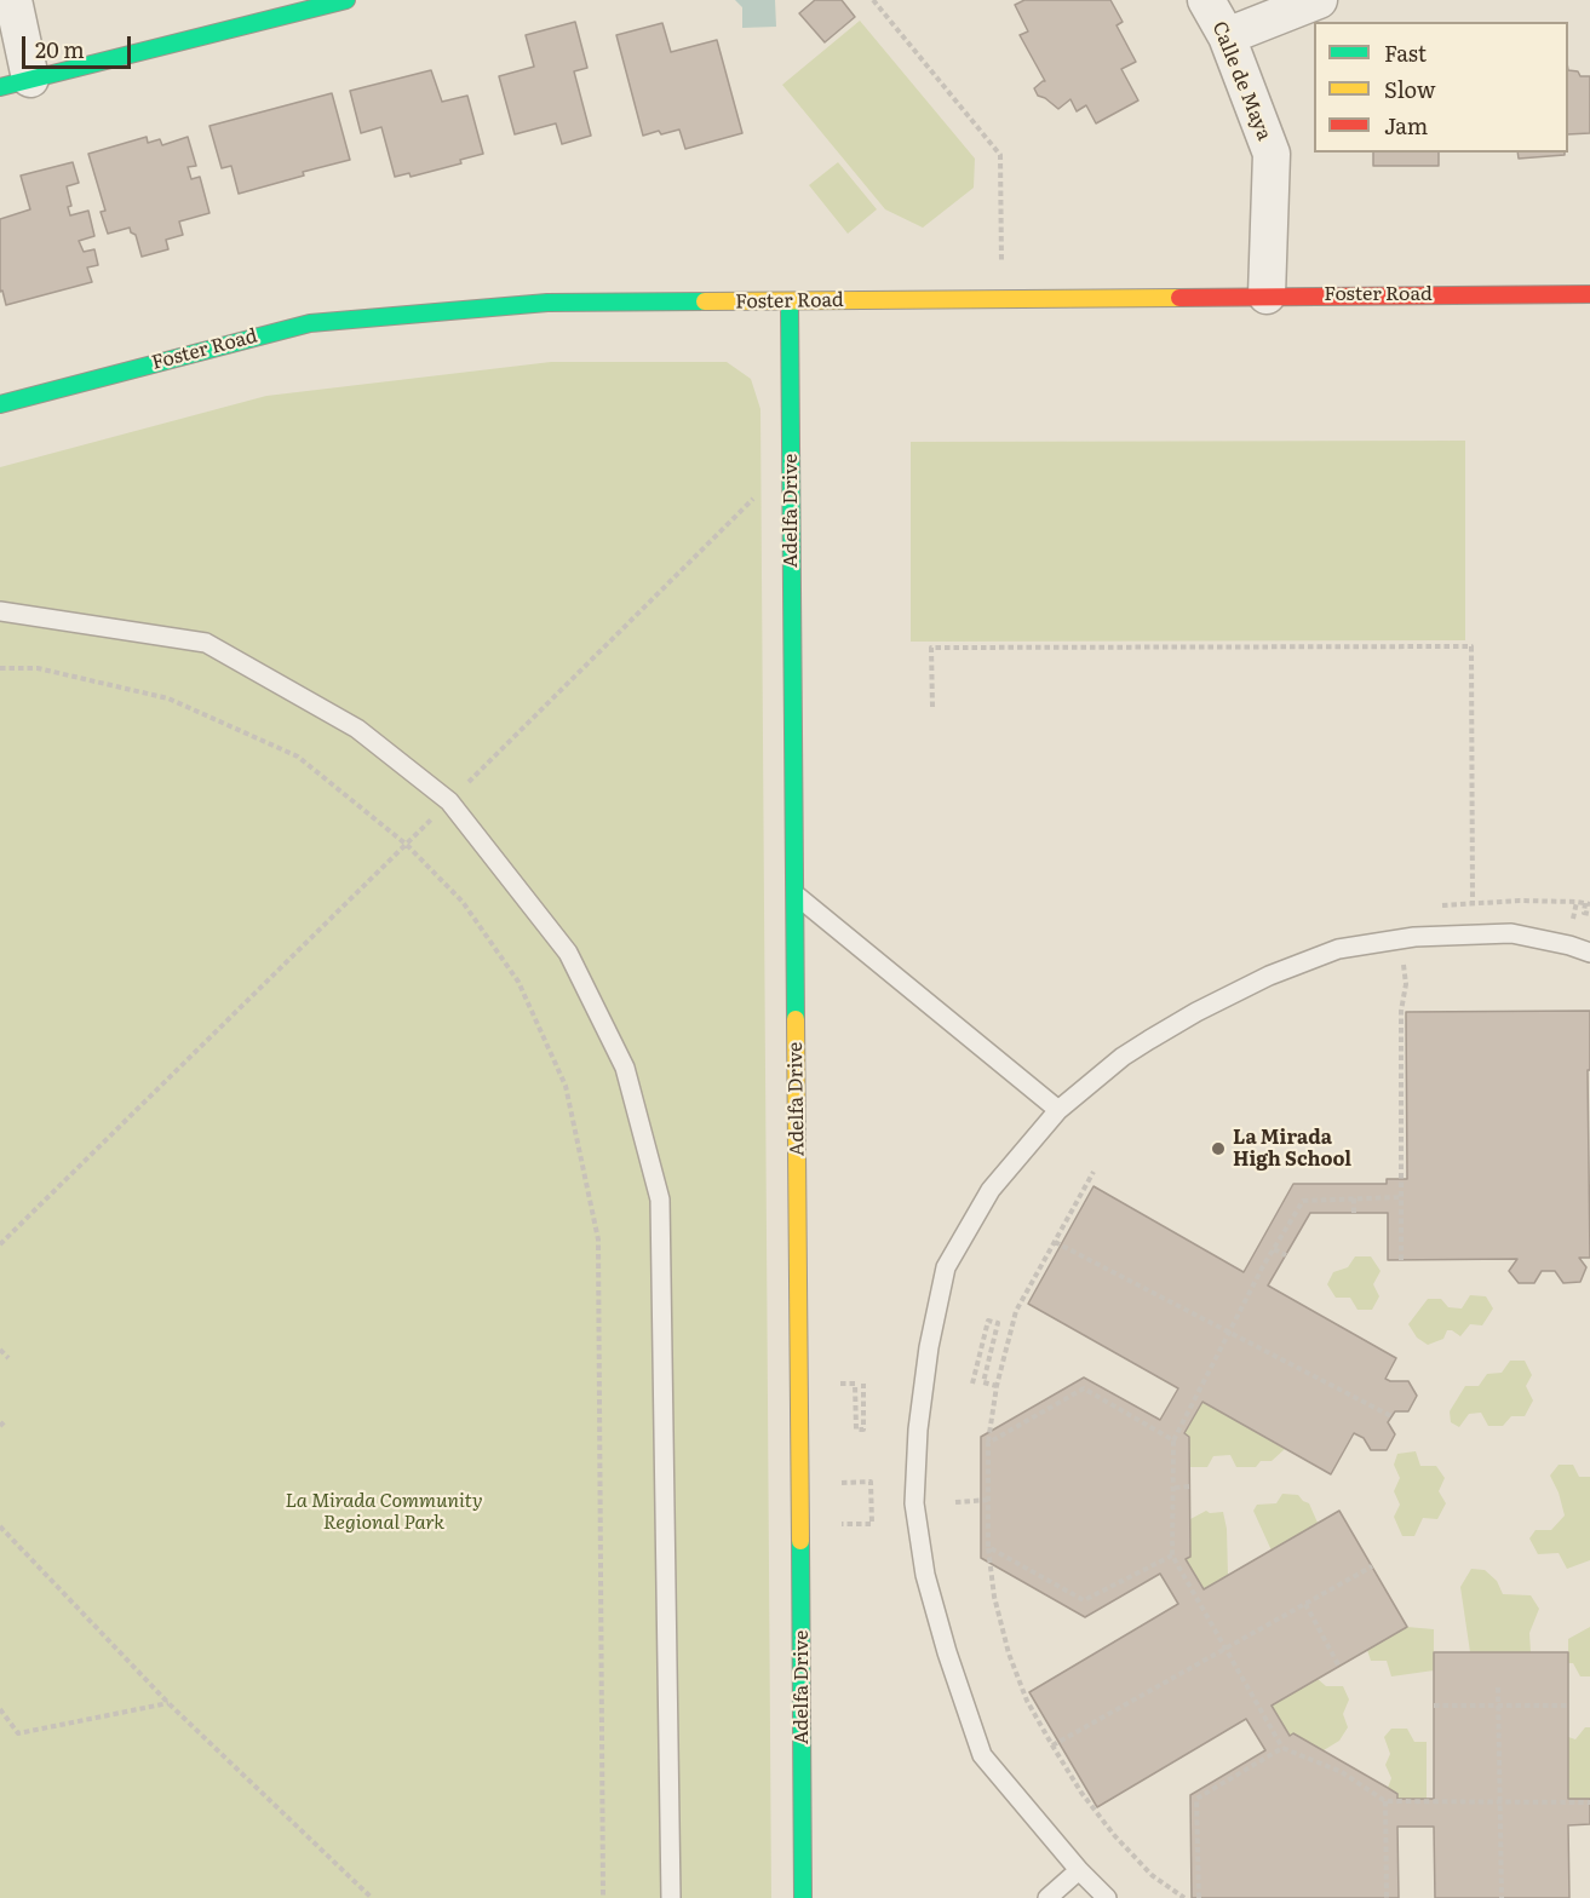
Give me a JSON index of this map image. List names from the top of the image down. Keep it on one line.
{"streets":{"street":["Calle de Maya","Foster Road","Adelfa Drive"]},"crossings":[["Calle de Maya","Foster Road"],["Foster Road","Adelfa Drive"]],"parks":["La Mirada Community Regional Park"],"places":["La Mirada High School"],"legend":["Fast","Slow","Jam"],"scale_bar":"20 m"}
